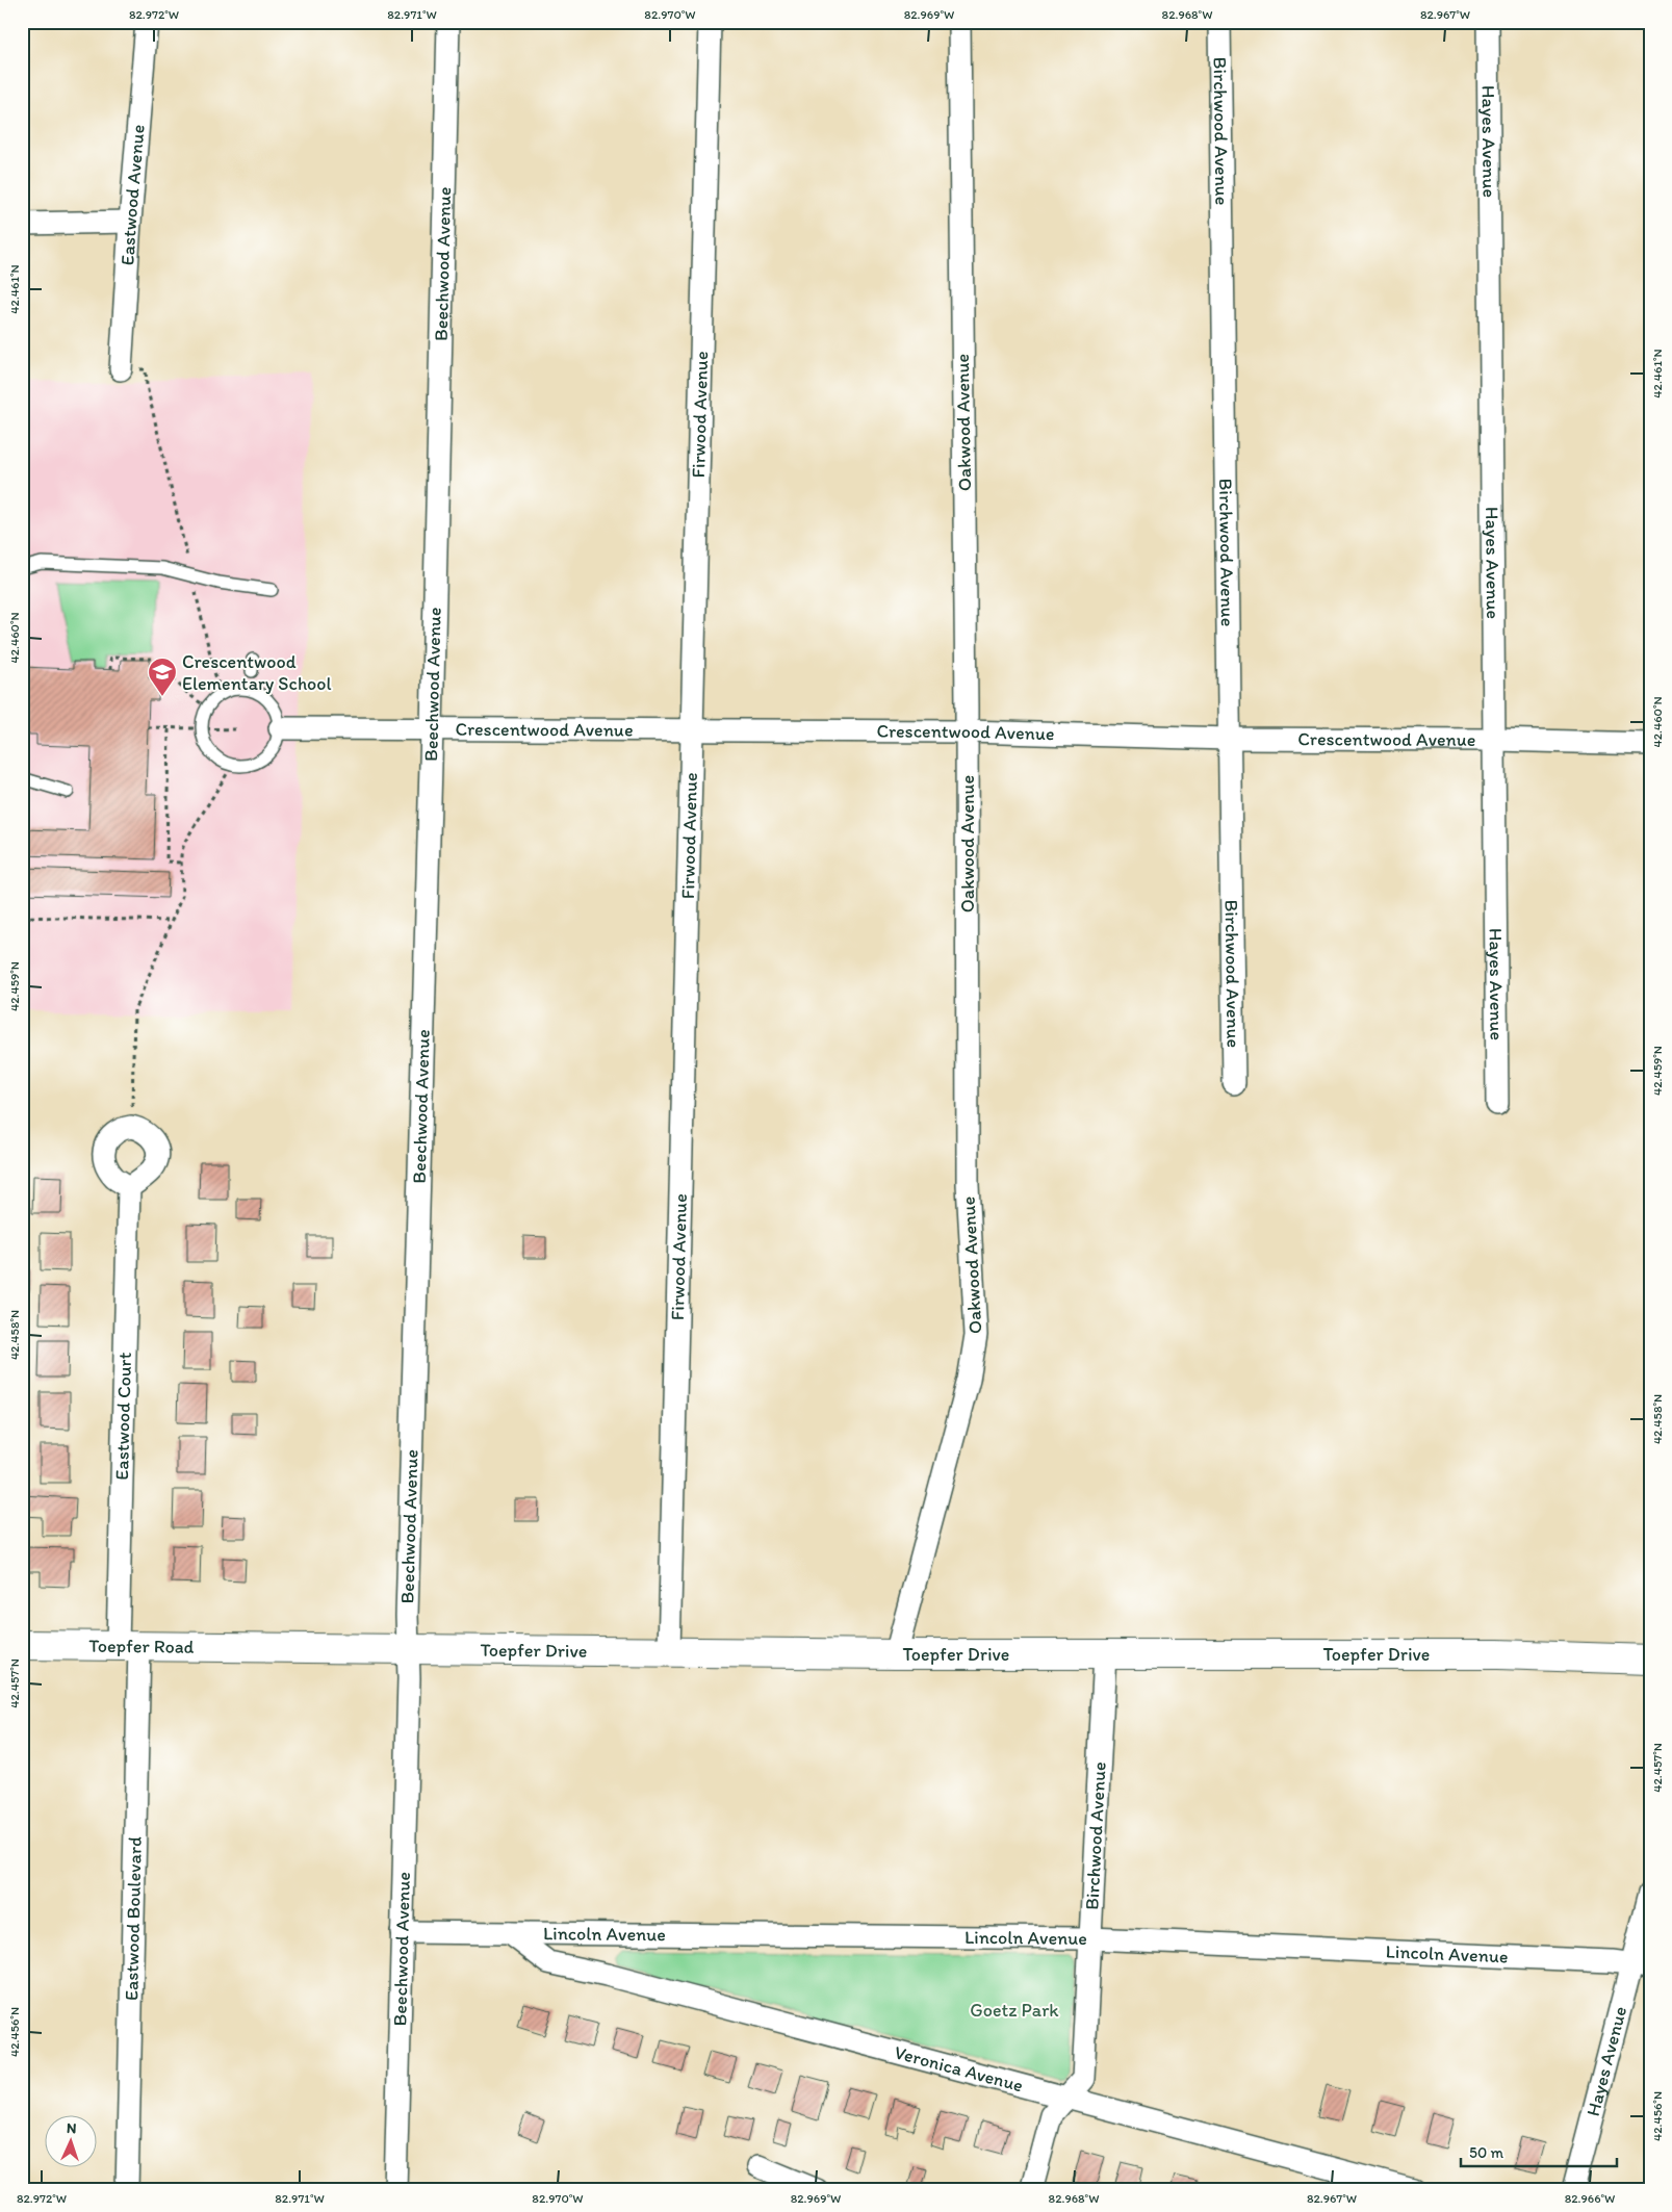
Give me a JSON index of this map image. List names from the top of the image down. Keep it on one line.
{"streets":{"street":["Birchwood Avenue","Hayes Avenue","Eastwood Avenue","Beechwood Avenue","Firwood Avenue","Oakwood Avenue","Crescentwood Avenue","Eastwood Court","Toepfer Road","Toepfer Drive","Eastwood Boulevard","Lincoln Avenue","Veronica Avenue"]},"crossings":[["Birchwood Avenue","Crescentwood Avenue"],["Birchwood Avenue","Toepfer Drive"],["Birchwood Avenue","Lincoln Avenue"],["Birchwood Avenue","Veronica Avenue"],["Hayes Avenue","Crescentwood Avenue"],["Hayes Avenue","Lincoln Avenue"],["Beechwood Avenue","Crescentwood Avenue"],["Beechwood Avenue","Toepfer Drive"],["Beechwood Avenue","Lincoln Avenue"],["Firwood Avenue","Crescentwood Avenue"],["Firwood Avenue","Toepfer Drive"],["Oakwood Avenue","Crescentwood Avenue"],["Oakwood Avenue","Toepfer Drive"],["Eastwood Court","Toepfer Road"],["Eastwood Court","Eastwood Boulevard"],["Toepfer Road","Toepfer Drive"],["Toepfer Road","Eastwood Boulevard"],["Lincoln Avenue","Veronica Avenue"]],"parks":["Goetz Park"],"places":{"school or university":["Crescentwood Elementary School"]},"scale_bar":"50 m","north":"top","coordinates":["82.972°W","82.971°W","82.970°W","82.969°W","82.968°W","82.967°W","42.461°N","42.460°N","42.459°N","42.458°N","42.457°N","42.456°N","82.966°W"]}
